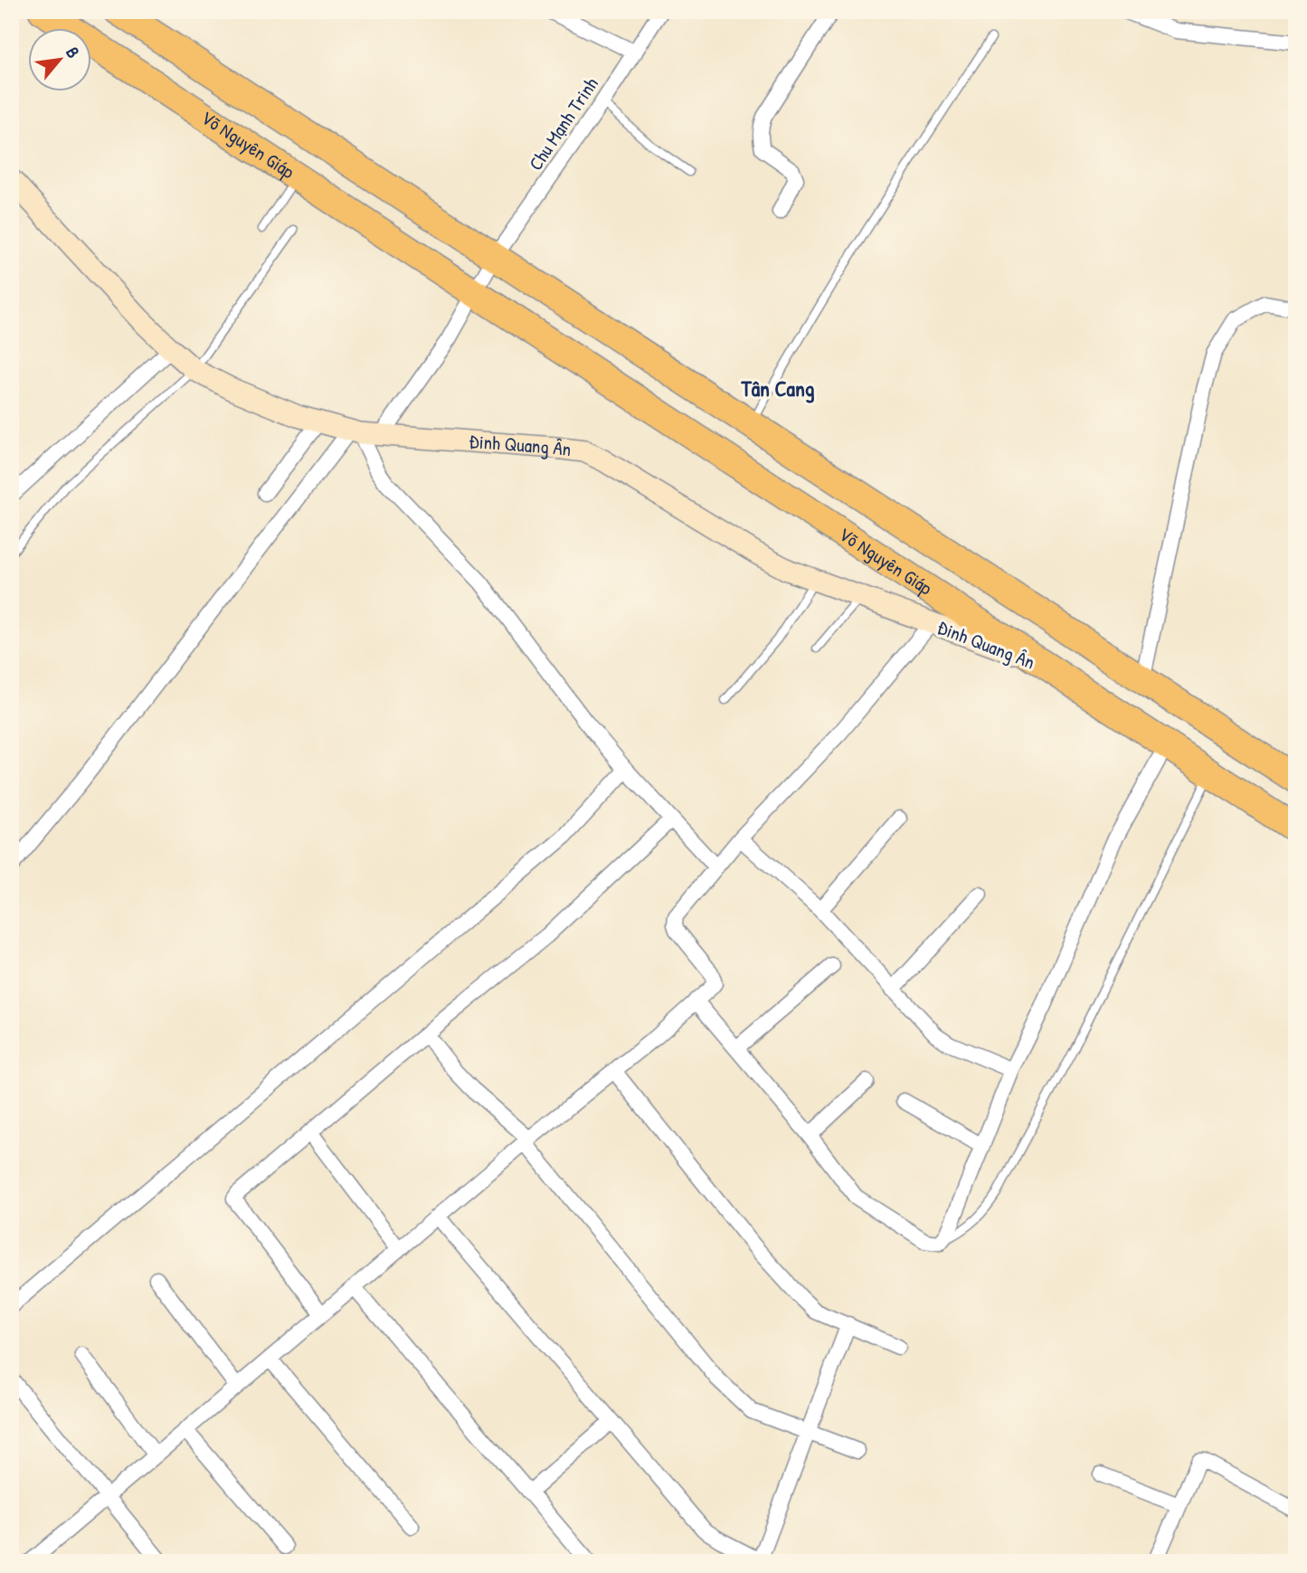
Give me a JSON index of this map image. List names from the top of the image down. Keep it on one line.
{"streets":{"highway":["Võ Nguyên Giáp"],"street":["Chu Mạnh Trinh","Đinh Quang Ân"]},"crossings":[["Chu Mạnh Trinh","Võ Nguyên Giáp"],["Chu Mạnh Trinh","Đinh Quang Ân"],["Võ Nguyên Giáp","Đinh Quang Ân"]],"districts":["Tân Cang"],"north":"top right"}
